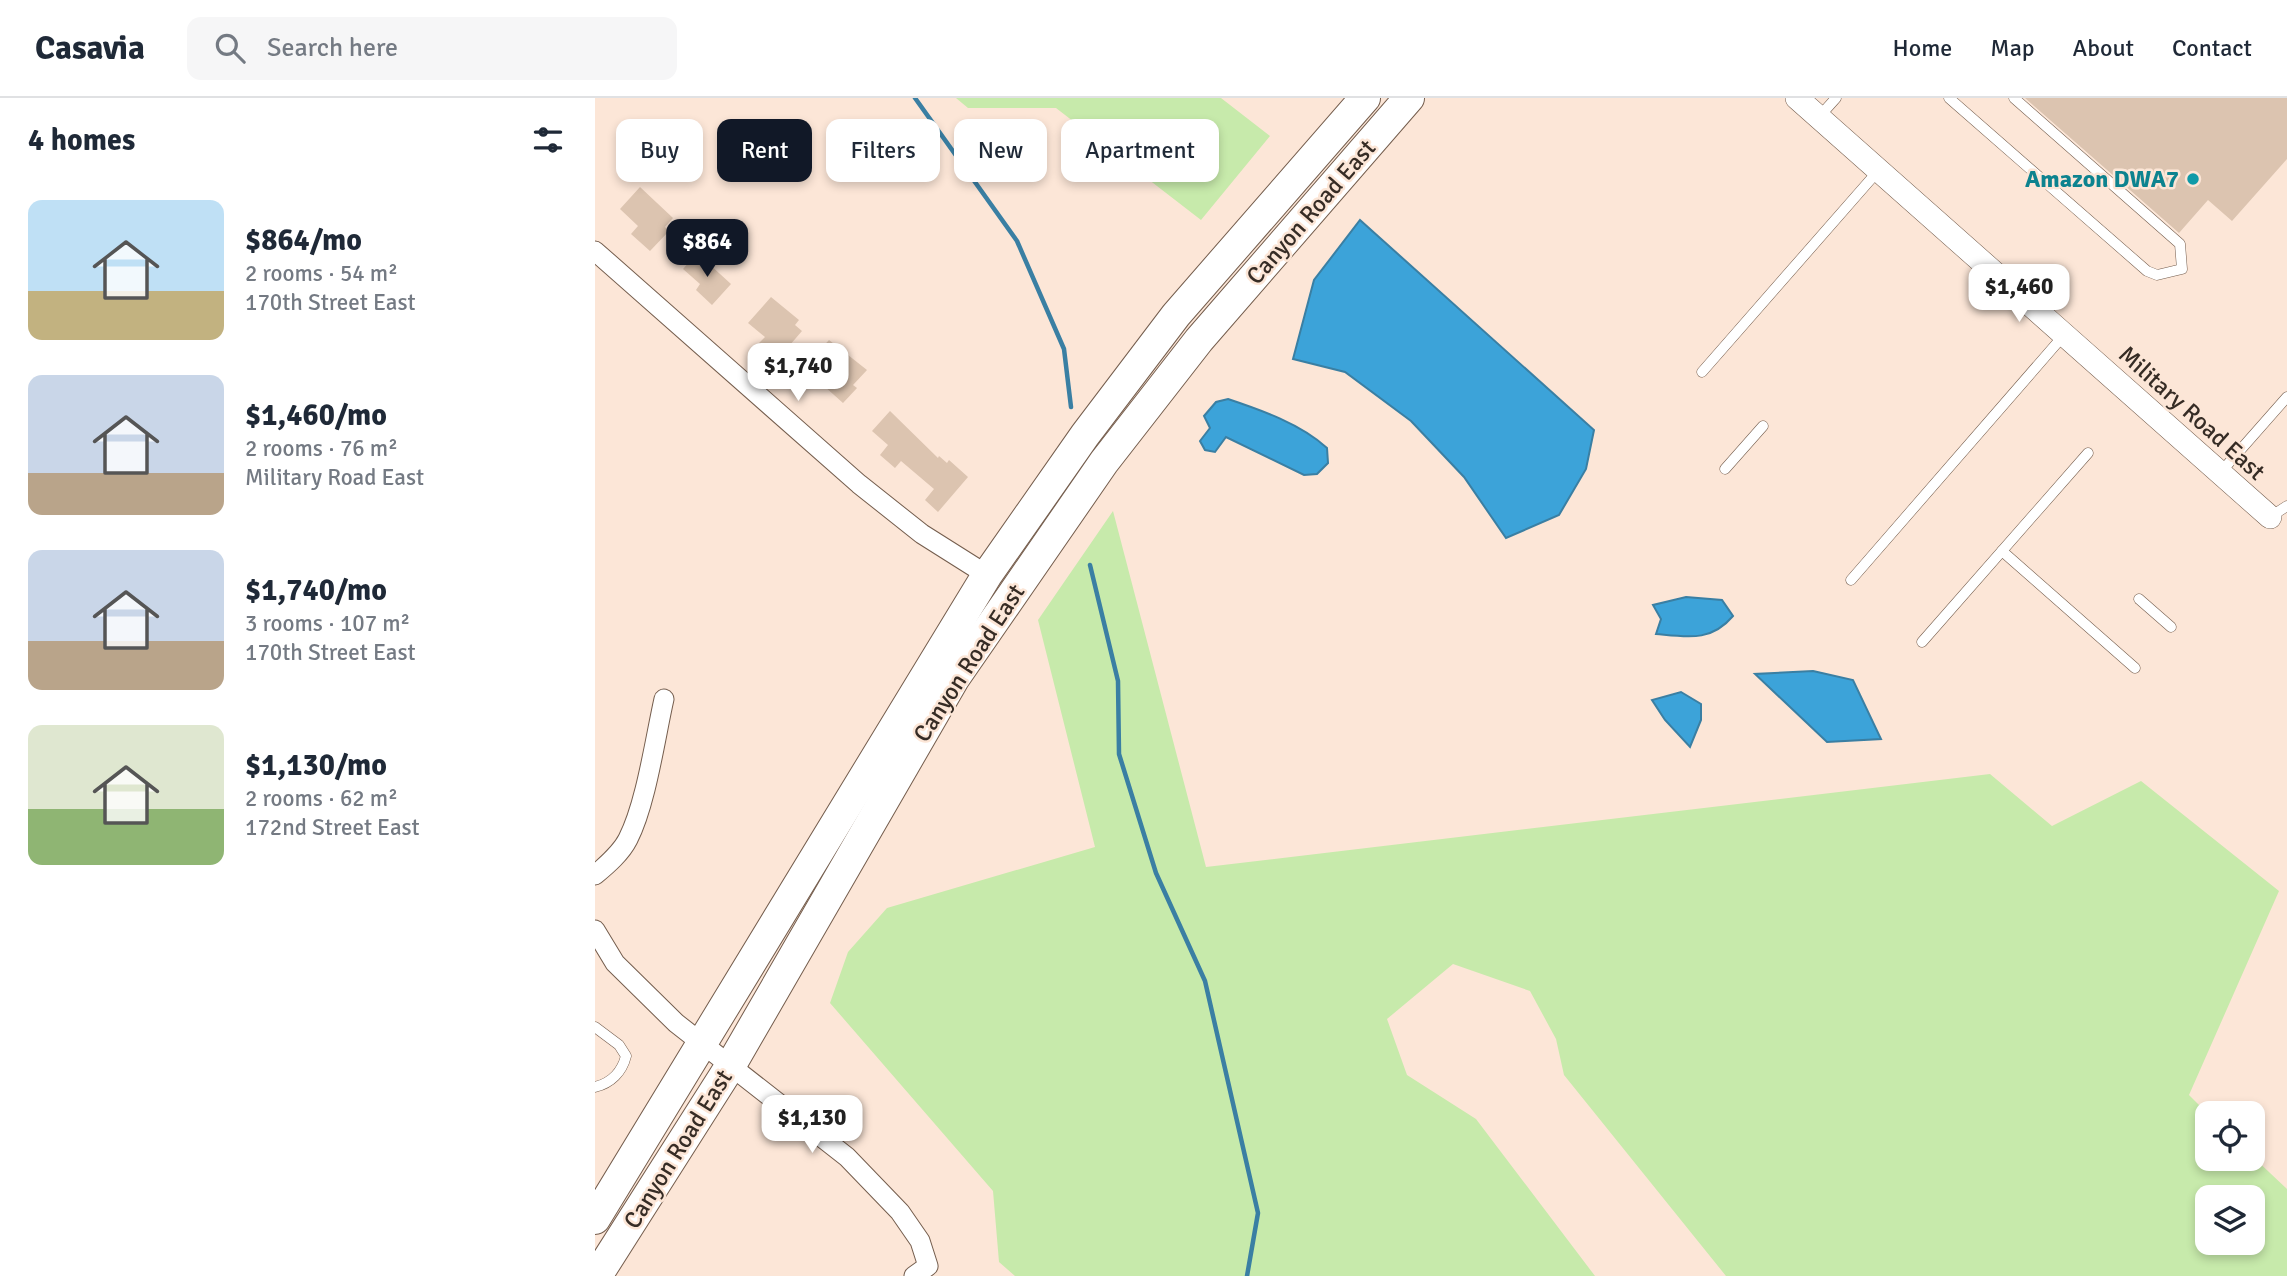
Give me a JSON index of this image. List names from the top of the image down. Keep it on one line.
{"streets":{"main road":["Canyon Road East"],"street":["Military Road East"]},"places":["Amazon DWA7"],"page":{"header":"Casavia","search":"Search here","nav":["Home","Map","About","Contact"],"heading":"4 homes","chip":["Buy","Rent","Filters","New","Apartment"],"list":[{"name":"$864/mo","note":"2 rooms · 54 m² · 170th Street East"},{"name":"$1,460/mo","note":"2 rooms · 76 m² · Military Road East"},{"name":"$1,740/mo","note":"3 rooms · 107 m² · 170th Street East"},{"name":"$1,130/mo","note":"2 rooms · 62 m² · 172nd Street East"}],"price":["$864","$1,460","$1,740","$1,130"]}}
